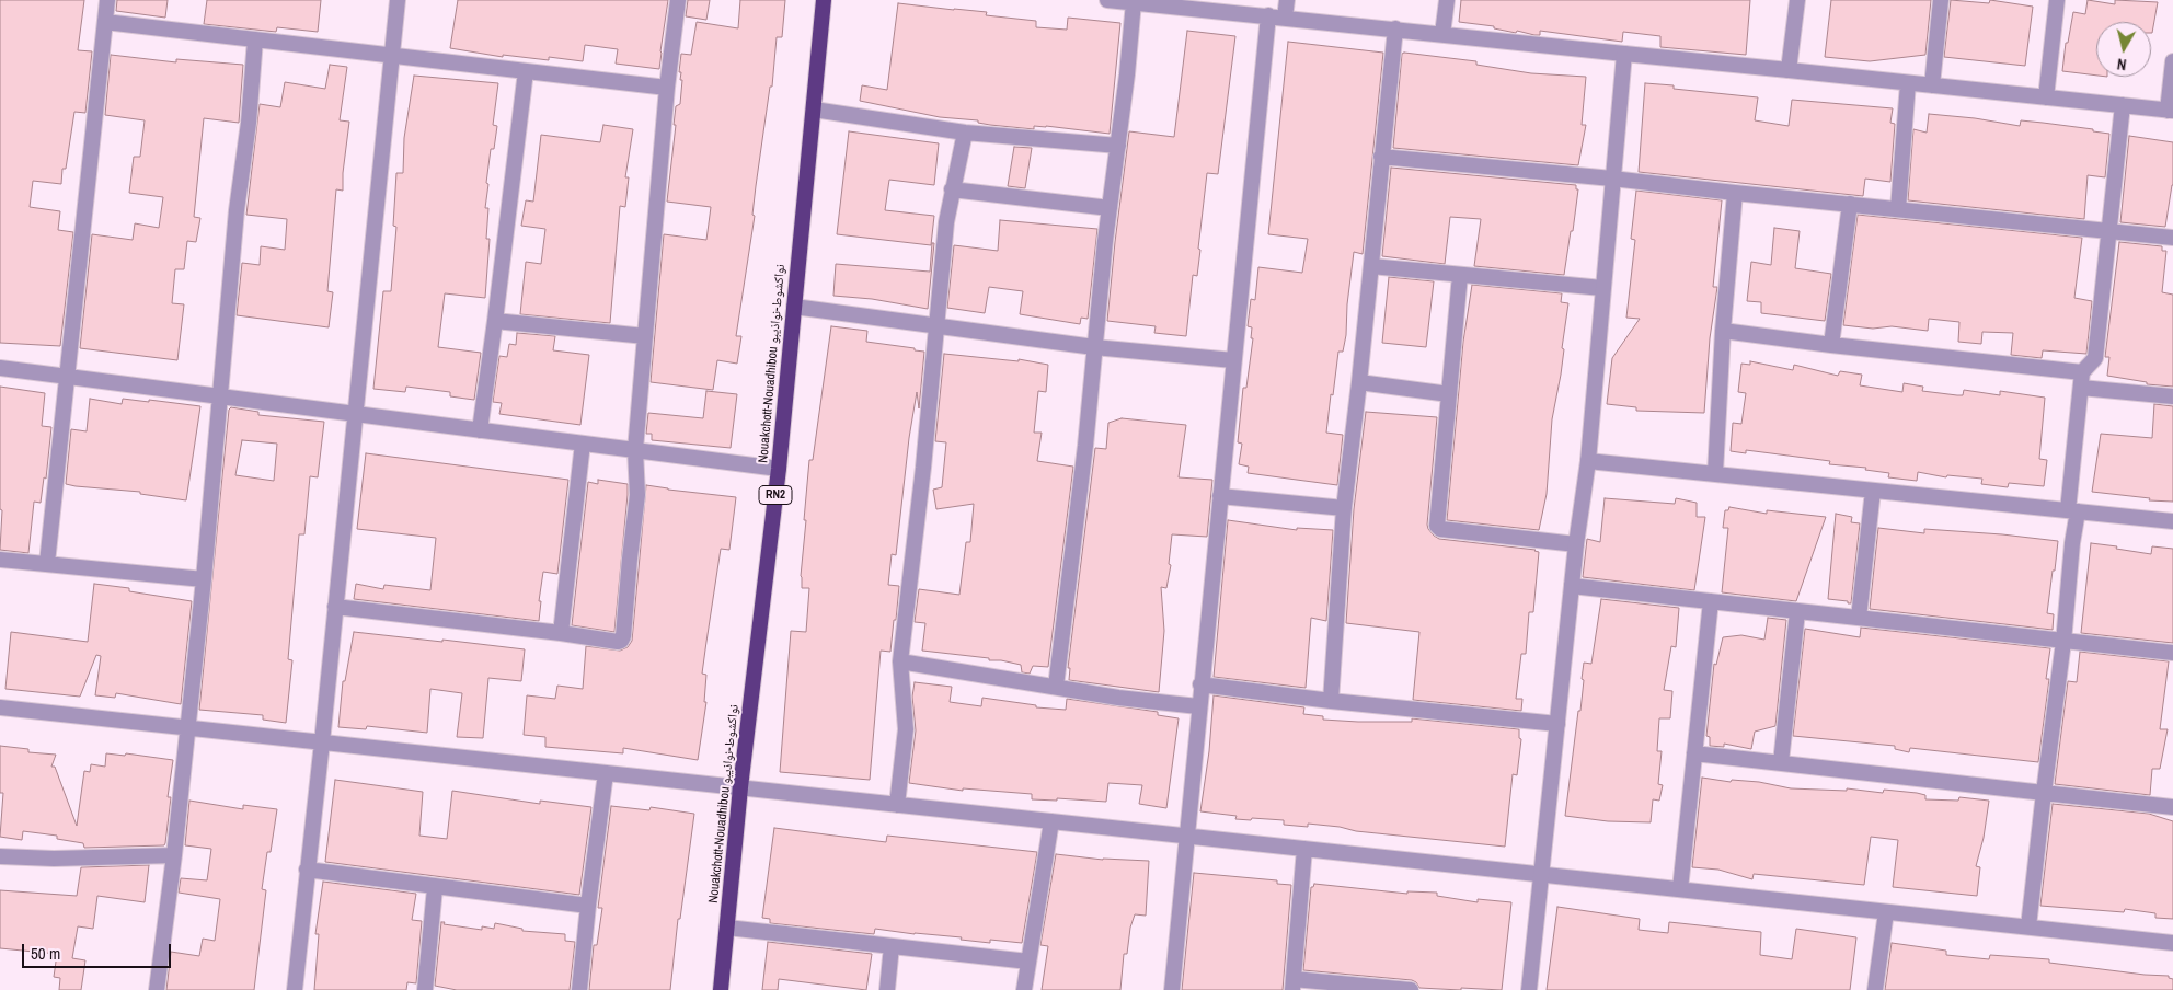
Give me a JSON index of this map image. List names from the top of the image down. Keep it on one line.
{"streets":{"highway":["Nouakchott-Nouadhibou نواكشوط-نواذيبو","RN2"]},"scale_bar":"50 m","north":"bottom"}
